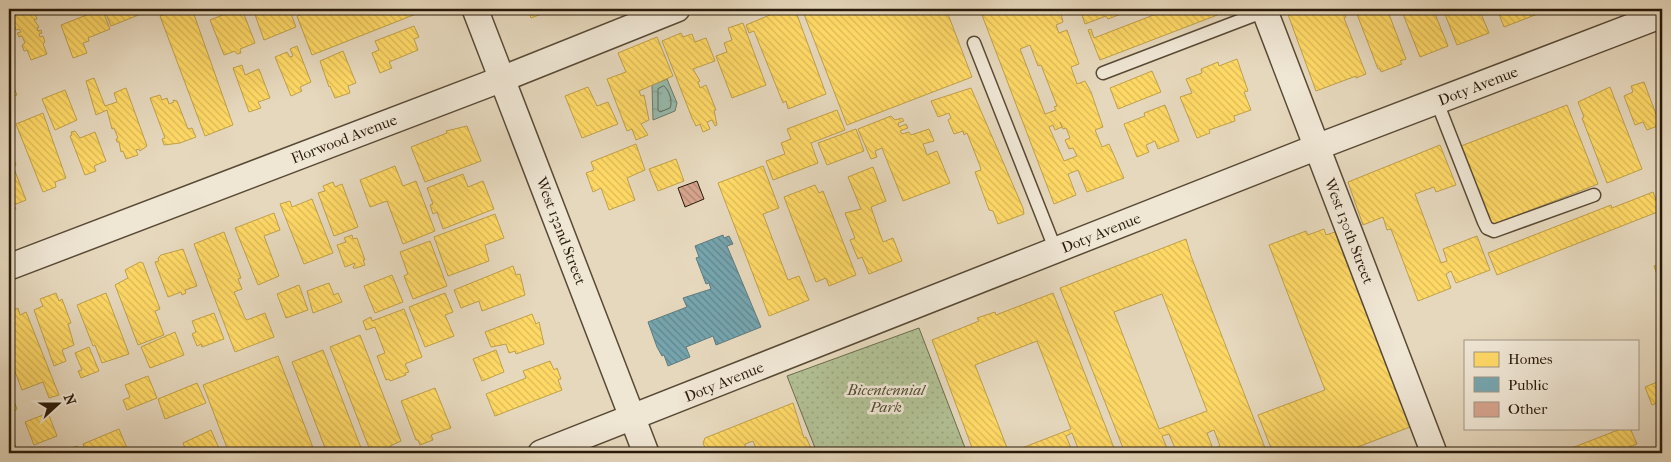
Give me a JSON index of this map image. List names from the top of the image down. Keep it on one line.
{"streets":{"street":["Doty Avenue","Florwood Avenue","West 132nd Street","West 130th Street"]},"crossings":[["Doty Avenue","West 132nd Street"],["Doty Avenue","West 130th Street"],["Florwood Avenue","West 132nd Street"]],"parks":["Bicentennial Park"],"legend":["Homes","Public","Other"],"north":"right"}
